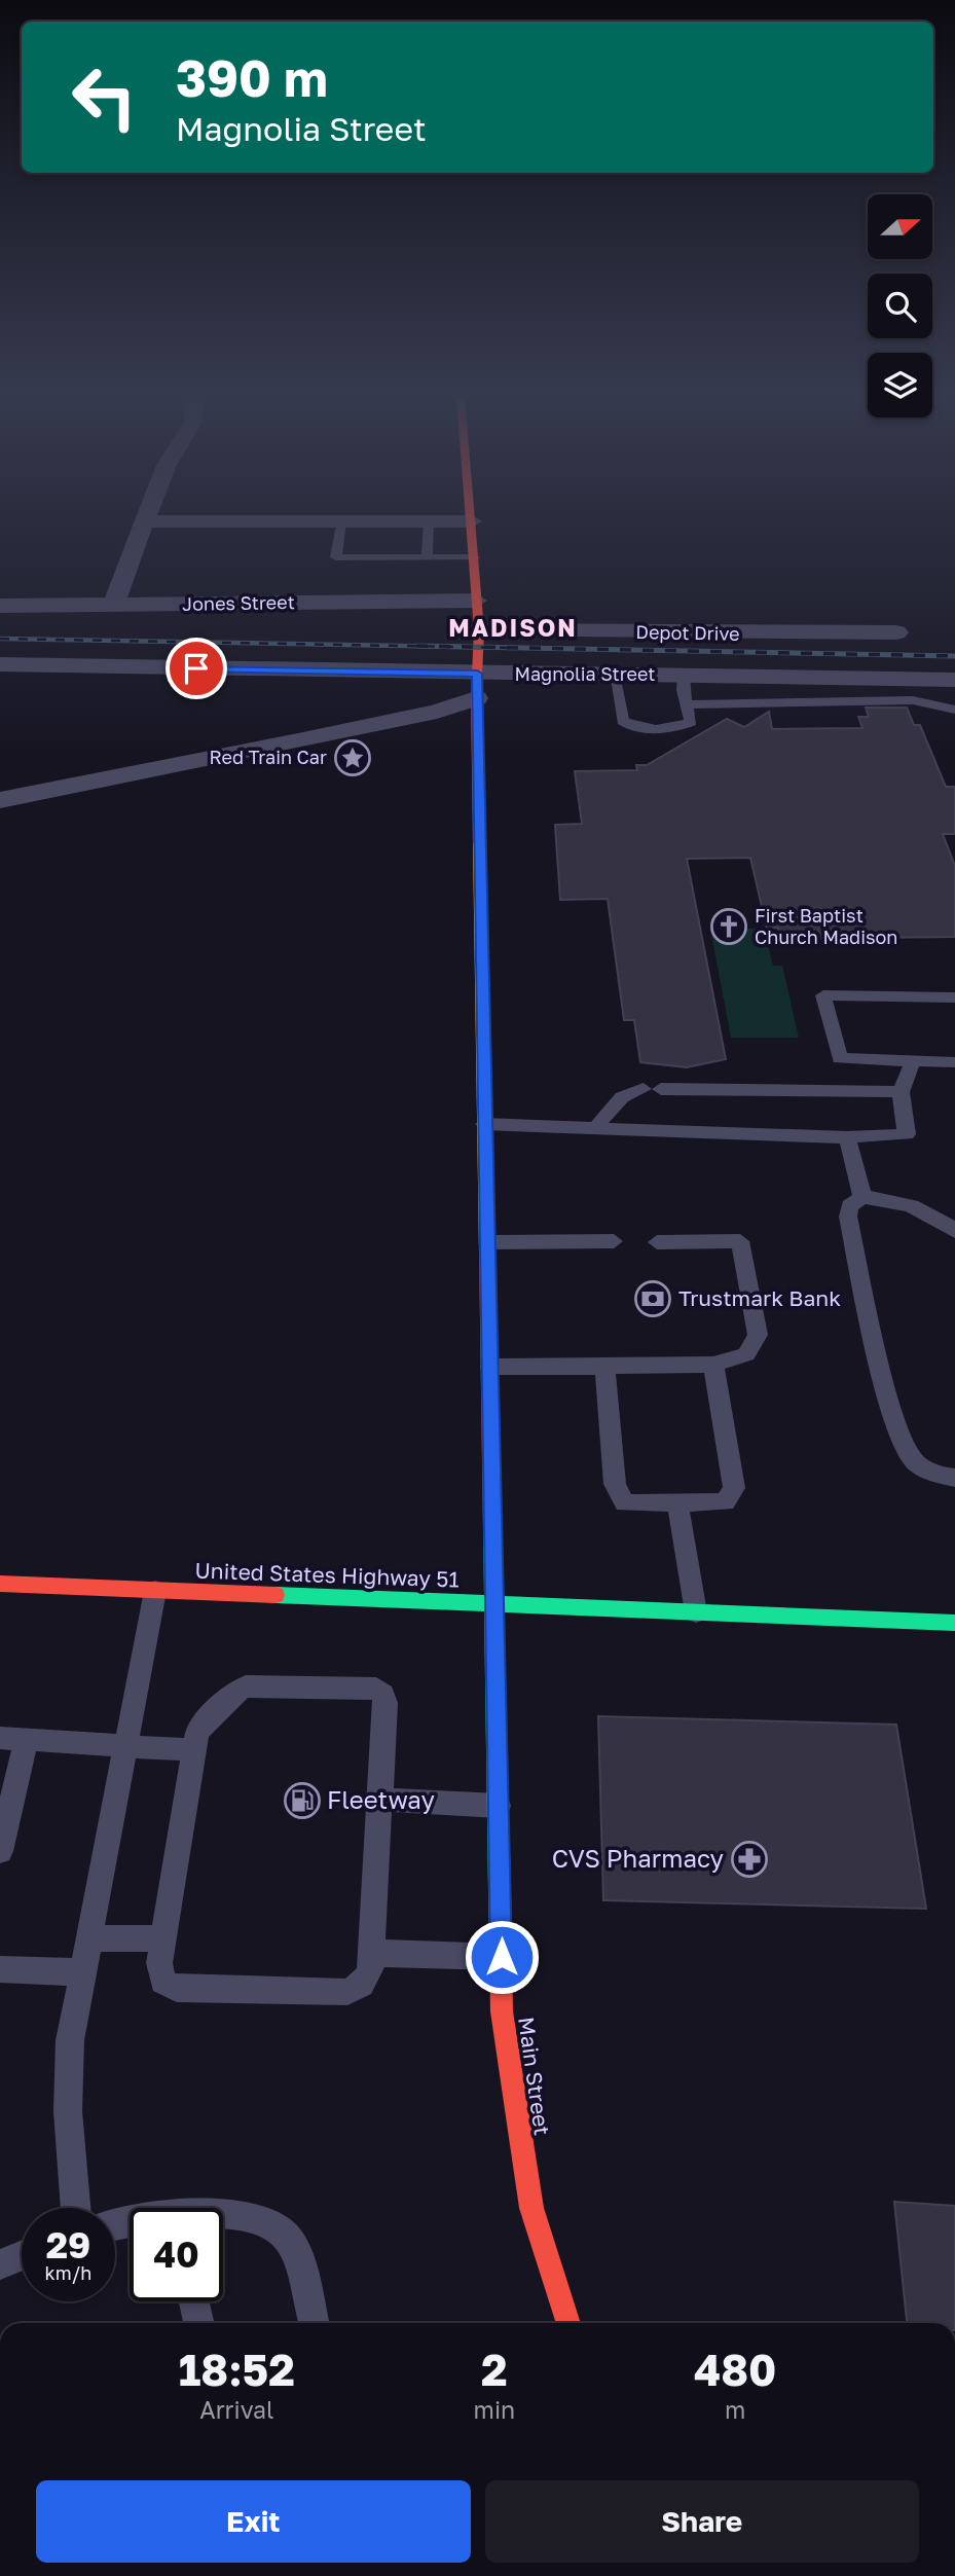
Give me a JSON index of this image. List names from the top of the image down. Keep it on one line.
{"streets":{"street":["Jones Street","Depot Drive","Magnolia Street","United States Highway 51","Main Street"]},"crossings":[["Jones Street","Main Street"],["Depot Drive","Main Street"],["Magnolia Street","Main Street"],["United States Highway 51","Main Street"]],"districts":["MADISON"],"places":{"place":["Red Train Car"],"church":["First Baptist Church Madison"],"bank":["Trustmark Bank"],"fuel station":["Fleetway"],"pharmacy":["CVS Pharmacy"]},"north":"right","page":{"turn":["390 m","Magnolia Street"],"speed":"29 km/h","limit":"40","eta":["18:52","Arrival","2","min","480","m"],"buttons":["Exit","Share"]}}
